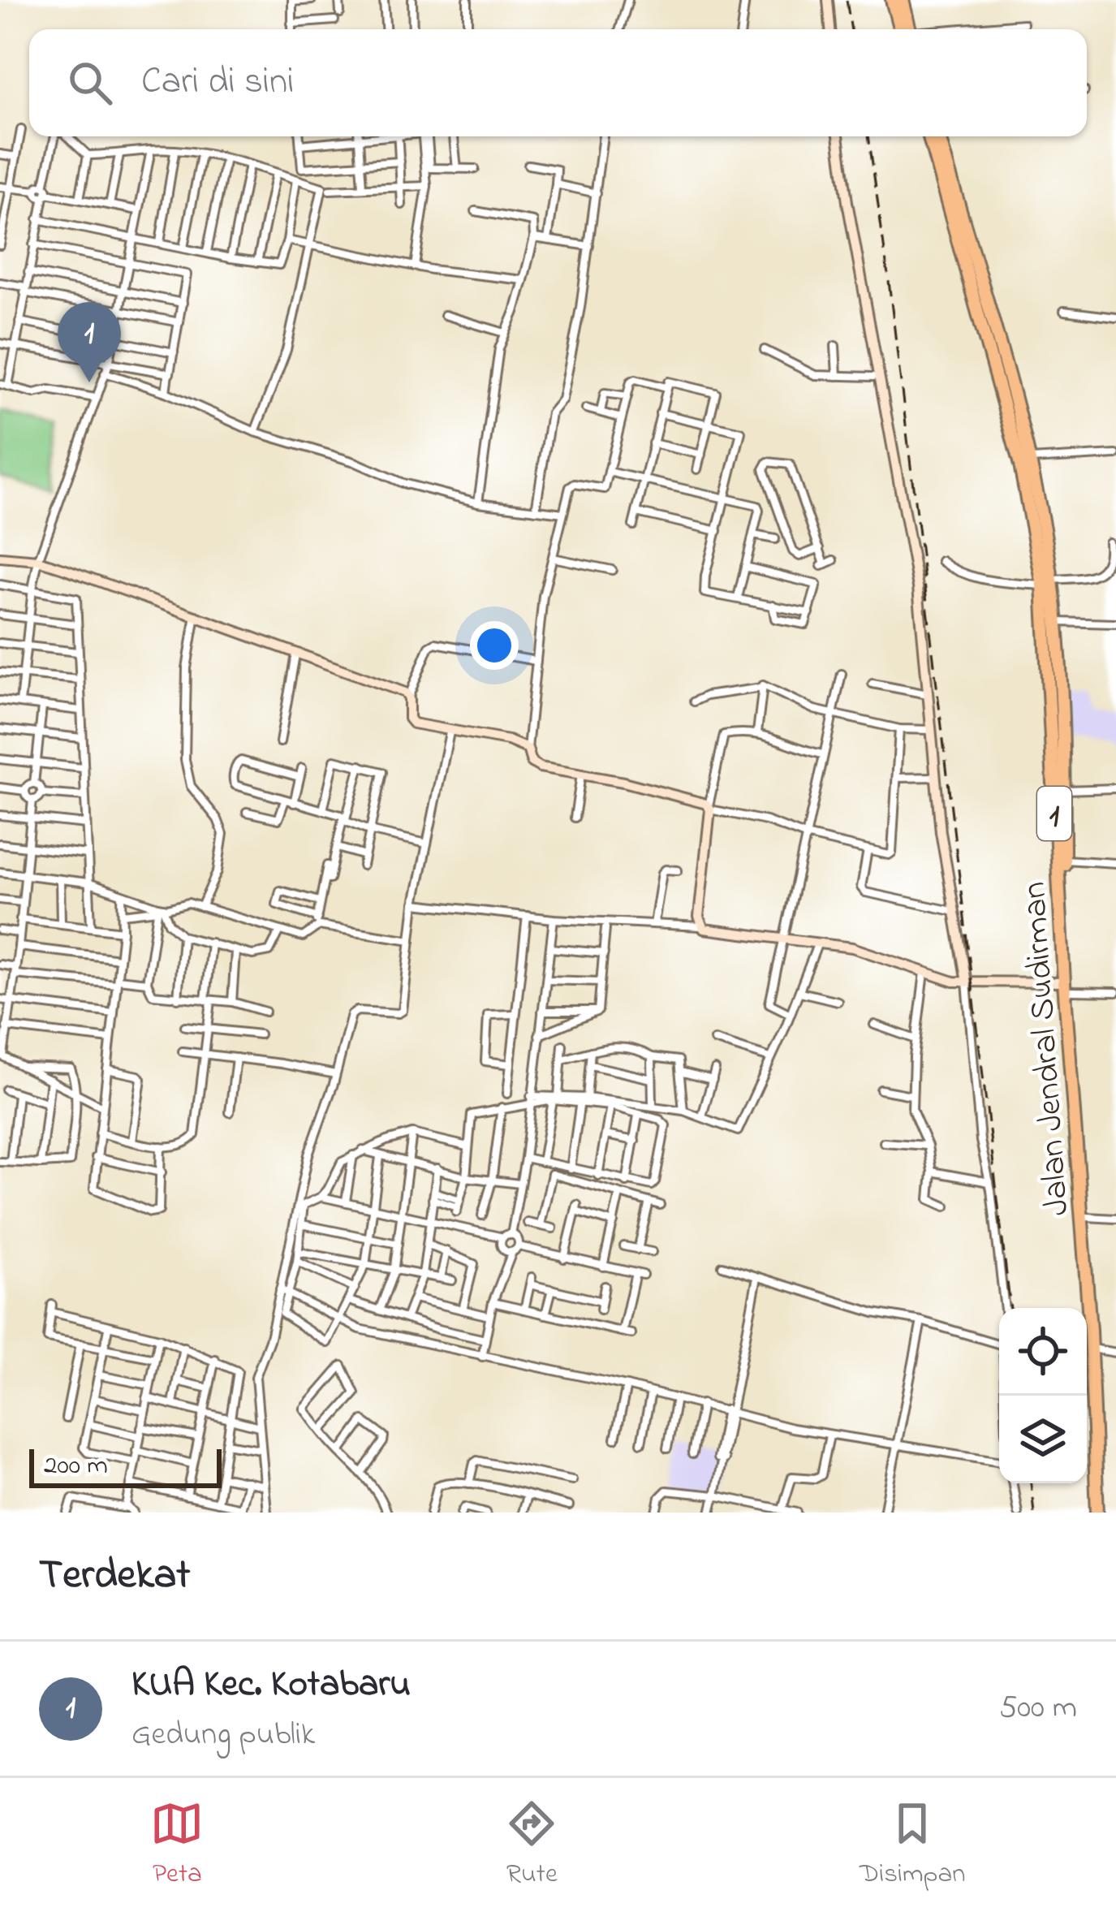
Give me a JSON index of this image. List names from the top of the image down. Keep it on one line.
{"streets":{"highway":["1","Jalan Jendral Sudirman"]},"crossings":[["1","Jalan Jendral Sudirman"]],"scale_bar":"200 m","page":{"search":"Cari di sini","pins":"1","scale":"200 m","heading":"Terdekat","list":[{"mark":"1","name":"KUA Kec. Kotabaru","note":"Gedung publik","value":"500 m"}],"nav":["Peta","Rute","Disimpan"]}}
